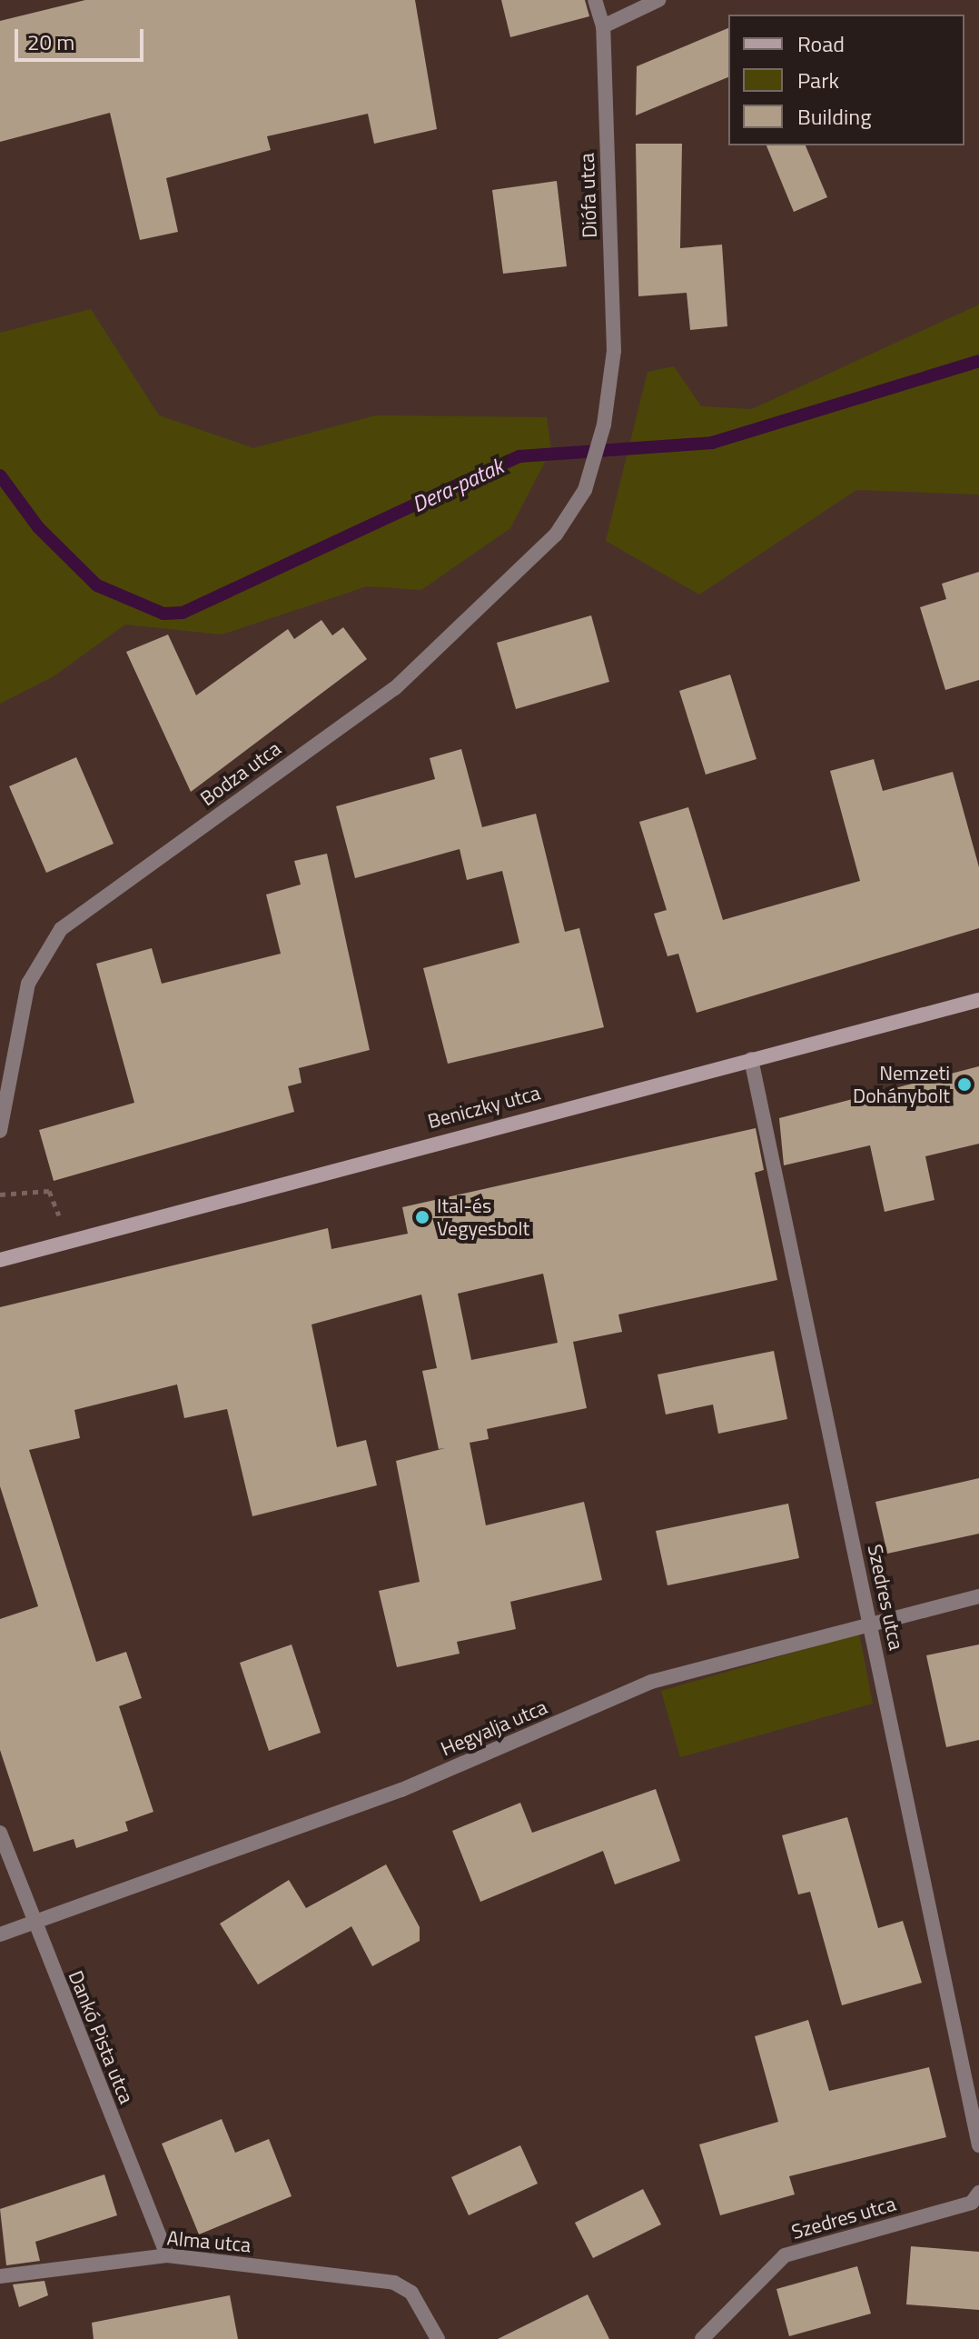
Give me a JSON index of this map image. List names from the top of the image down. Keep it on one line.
{"streets":{"main road":["Beniczky utca"],"street":["Diófa utca","Bodza utca","Szedres utca","Hegyalja utca","Dankó Pista utca","Alma utca"]},"crossings":[["Diófa utca","Bodza utca"],["Beniczky utca","Szedres utca"],["Szedres utca","Hegyalja utca"],["Hegyalja utca","Dankó Pista utca"],["Dankó Pista utca","Alma utca"]],"water":["Dera-patak"],"places":["Nemzeti Dohánybolt","Ital-és Vegyesbolt"],"legend":["Road","Park","Building"],"scale_bar":"20 m"}
